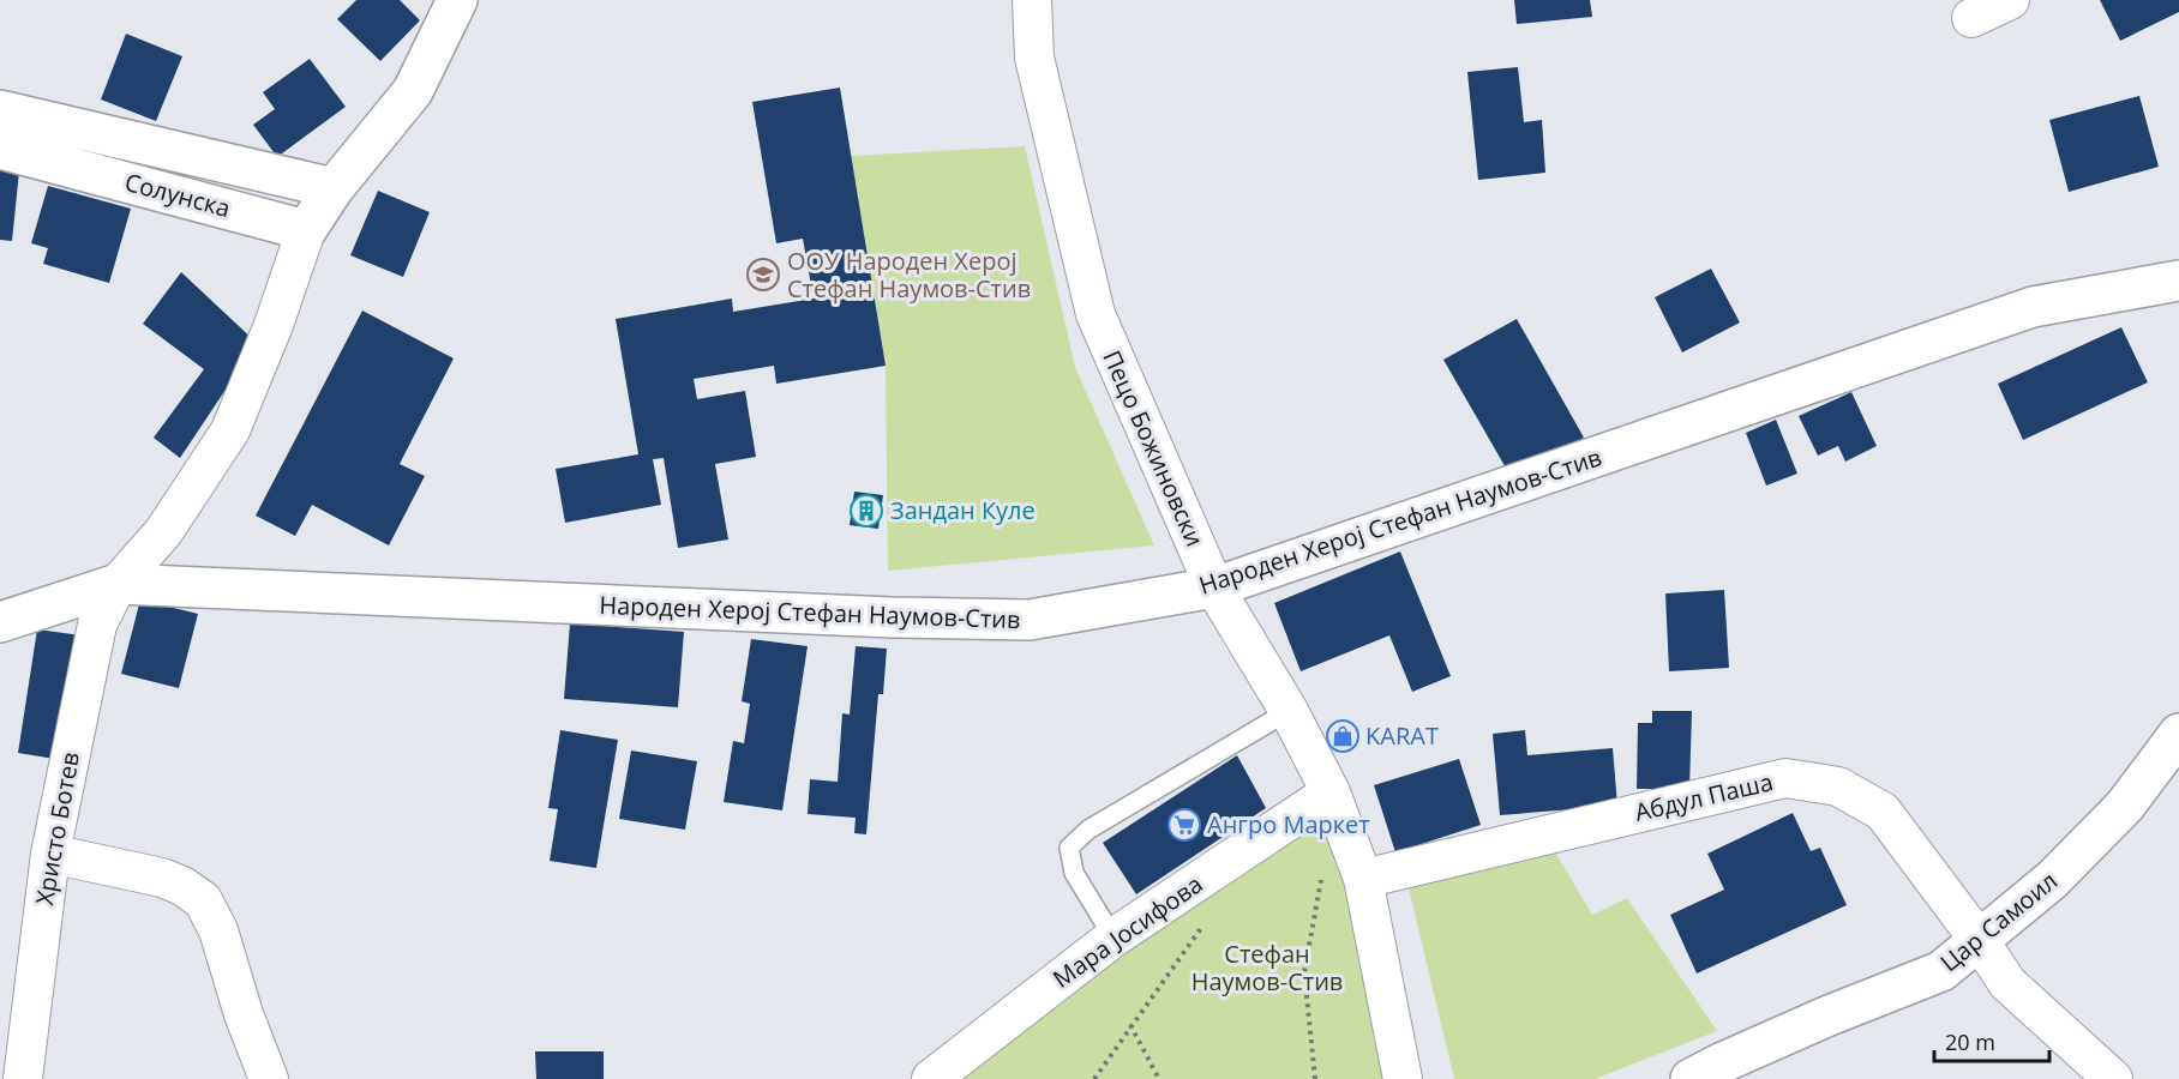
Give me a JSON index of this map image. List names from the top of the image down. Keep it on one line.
{"streets":{"street":["Солунска","Пецо Божиновски","Народен Херој Стефан Наумов-Стив","Абдул Паша","Христо Ботев","Цар Самоил","Мара Јосифова"]},"crossings":[["Солунска","Христо Ботев"],["Пецо Божиновски","Народен Херој Стефан Наумов-Стив"],["Пецо Божиновски","Абдул Паша"],["Пецо Божиновски","Мара Јосифова"],["Народен Херој Стефан Наумов-Стив","Христо Ботев"],["Абдул Паша","Цар Самоил"]],"parks":["Стефан Наумов-Стив"],"places":{"school or university":["ООУ Народен Херој Стефан Наумов-Стив"],"building":["Зандан Куле"],"shop":["KARAT"],"supermarket":["Ангро Маркет"]},"scale_bar":"20 m"}
